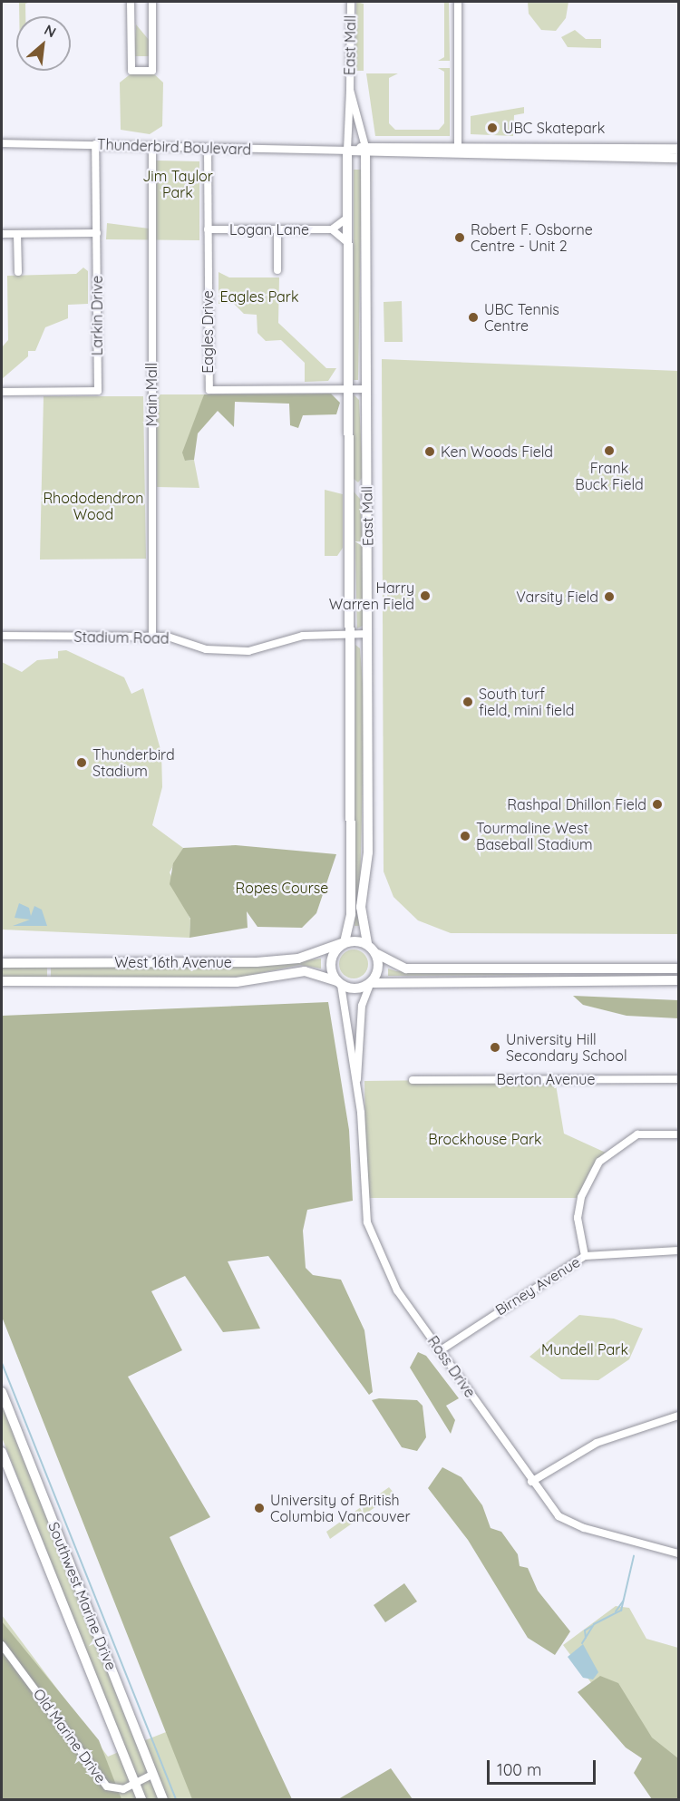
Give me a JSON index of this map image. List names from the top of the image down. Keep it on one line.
{"streets":{"main road":["East Mall","Thunderbird Boulevard","West 16th Avenue","Southwest Marine Drive"],"street":["Logan Lane","Larkin Drive","Eagles Drive","Main Mall","Stadium Road","Berton Avenue","Birney Avenue","Ross Drive","Old Marine Drive"]},"crossings":[["East Mall","Thunderbird Boulevard"],["East Mall","Logan Lane"],["East Mall","Eagles Drive"],["East Mall","Stadium Road"],["East Mall","West 16th Avenue"],["East Mall","Ross Drive"],["Thunderbird Boulevard","Larkin Drive"],["Thunderbird Boulevard","Eagles Drive"],["Logan Lane","Eagles Drive"],["Main Mall","Stadium Road"],["West 16th Avenue","Ross Drive"],["Birney Avenue","Ross Drive"],["Southwest Marine Drive","Old Marine Drive"]],"parks":["Jim Taylor Park","Eagles Park","Rhododendron Wood","Ropes Course","Brockhouse Park","Mundell Park"],"places":["UBC Skatepark","Robert F. Osborne Centre - Unit 2","UBC Tennis Centre","Frank Buck Field","Ken Woods Field","Harry Warren Field","Varsity Field","South turf field, mini field","Thunderbird Stadium","Rashpal Dhillon Field","Tourmaline West Baseball Stadium","University Hill Secondary School","University of British Columbia Vancouver"],"scale_bar":"100 m","north":"top right"}
